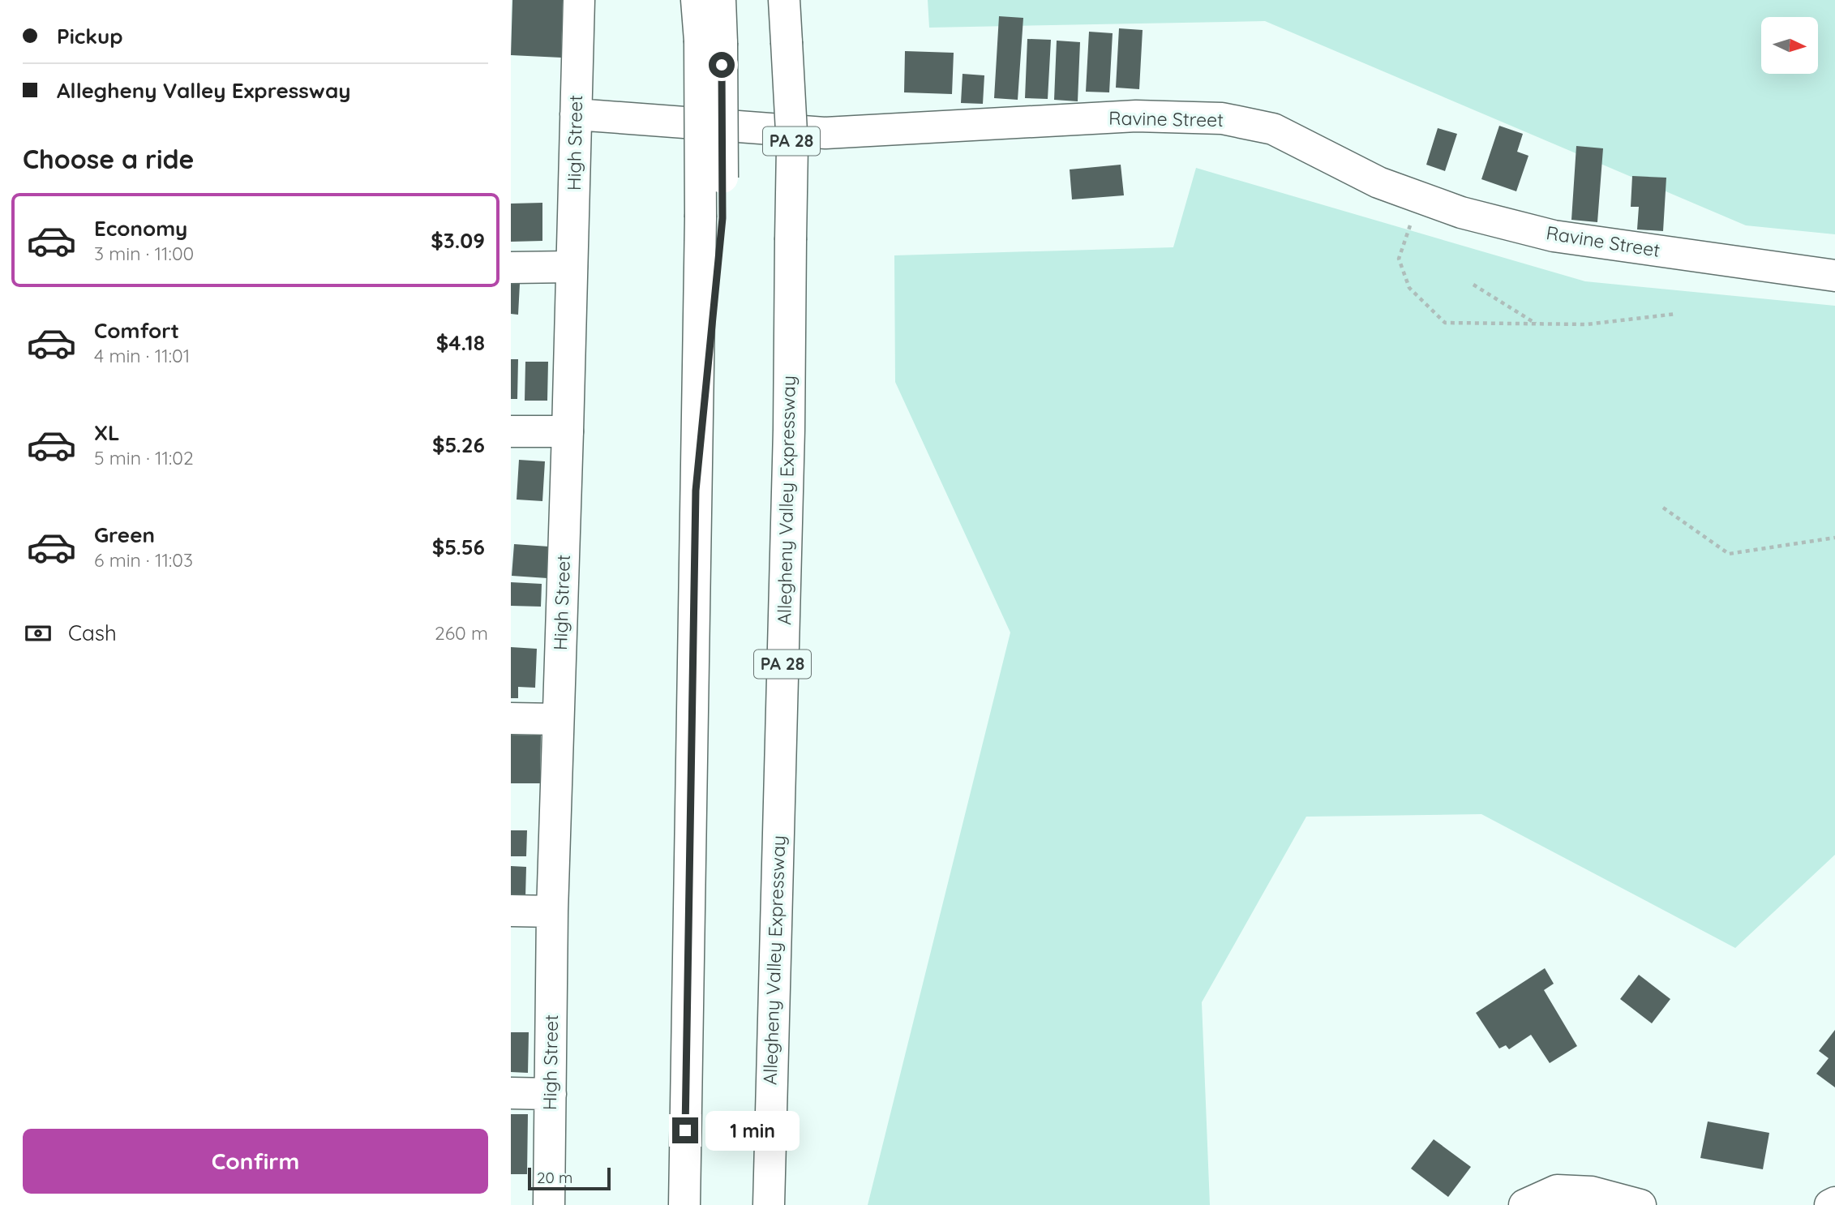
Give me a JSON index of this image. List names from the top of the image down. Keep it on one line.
{"streets":{"main road":["Ravine Street","PA 28","High Street","Allegheny Valley Expressway"]},"crossings":[["Ravine Street","High Street"]],"scale_bar":"20 m","north":"right","page":{"banner":["Pickup","Allegheny Valley Expressway"],"heading":"Choose a ride","list":[{"name":"Economy","note":"3 min · 11:00","value":"$3.09"},{"name":"Comfort","note":"4 min · 11:01","value":"$4.18"},{"name":"XL","note":"5 min · 11:02","value":"$5.26"},{"name":"Green","note":"6 min · 11:03","value":"$5.56"}],"pay":["Cash","260 m"],"bubble":"1 min","buttons":"Confirm","scale":"20 m"}}
